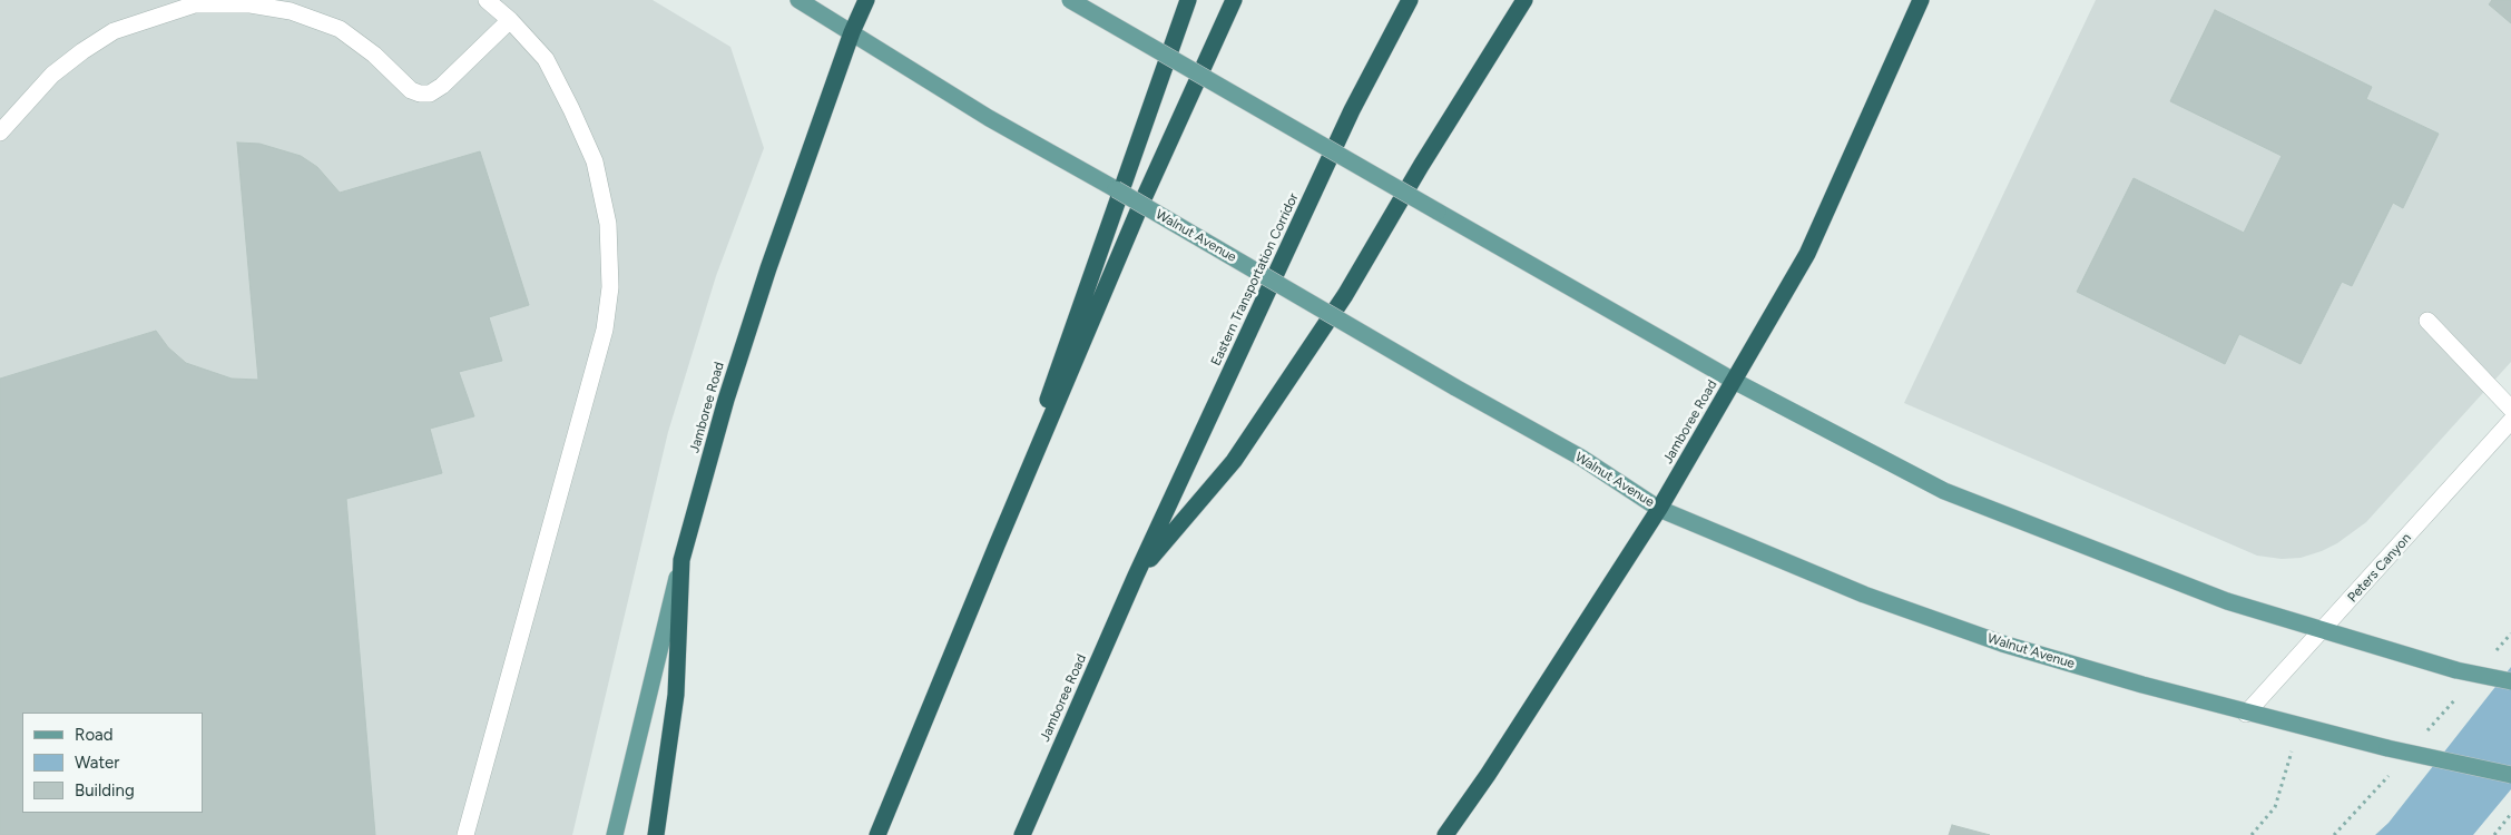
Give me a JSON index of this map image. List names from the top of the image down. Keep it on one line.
{"streets":{"highway":["Eastern Transportation Corridor","Jamboree Road"],"main road":["Walnut Avenue"],"street":["Peters Canyon"]},"crossings":[["Walnut Avenue","Jamboree Road"],["Walnut Avenue","Peters Canyon"],["Eastern Transportation Corridor","Jamboree Road"]],"legend":["Road","Water","Building"]}
